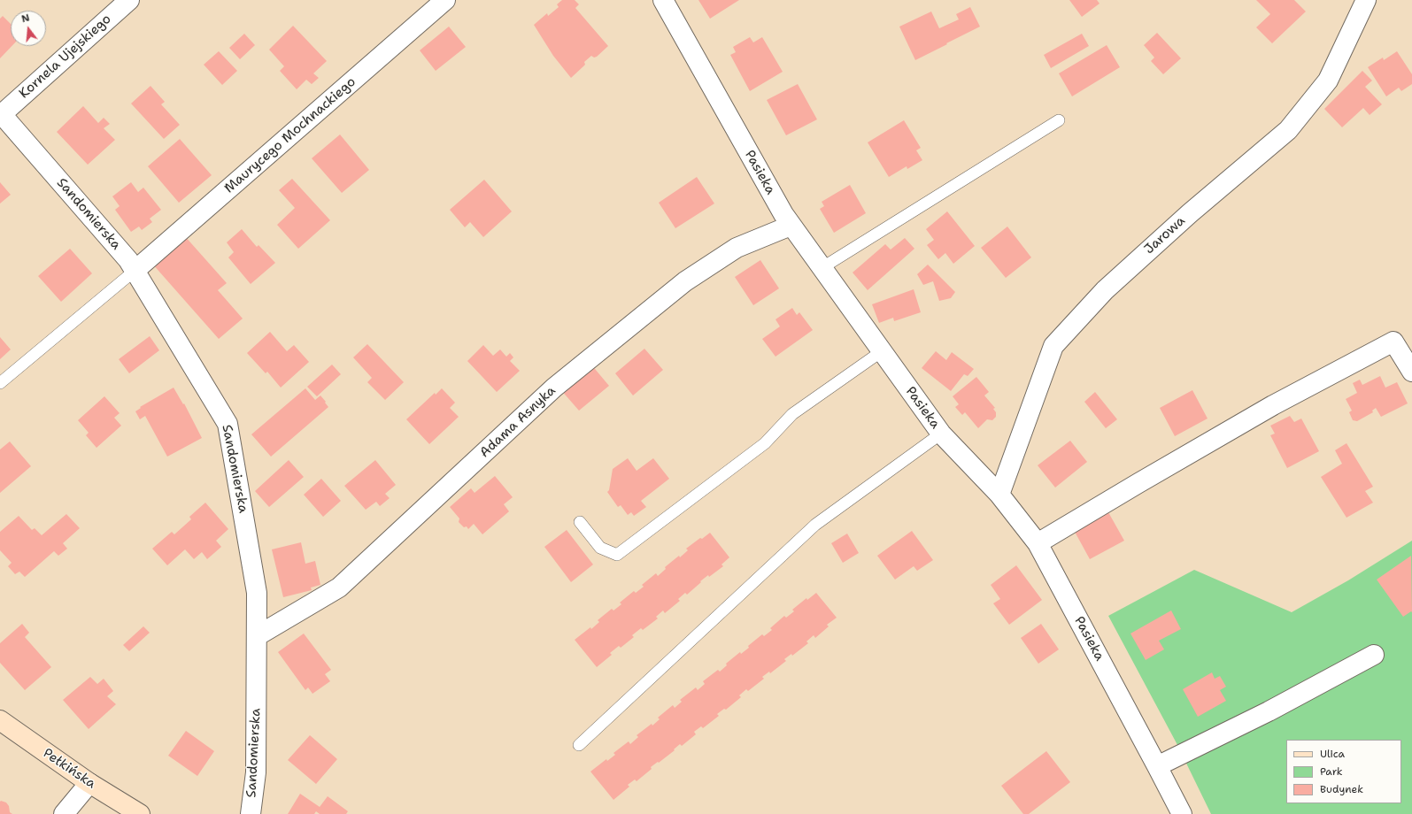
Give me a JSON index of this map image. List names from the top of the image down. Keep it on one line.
{"streets":{"street":["Kornela Ujejskiego","Maurycego Mochnackiego","Pasieka","Sandomierska","Jarowa","Adama Asnyka","Pełkińska"]},"crossings":[["Kornela Ujejskiego","Sandomierska"],["Maurycego Mochnackiego","Sandomierska"],["Pasieka","Jarowa"],["Pasieka","Adama Asnyka"],["Sandomierska","Adama Asnyka"]],"legend":["Ulica","Park","Budynek"],"north":"top"}
